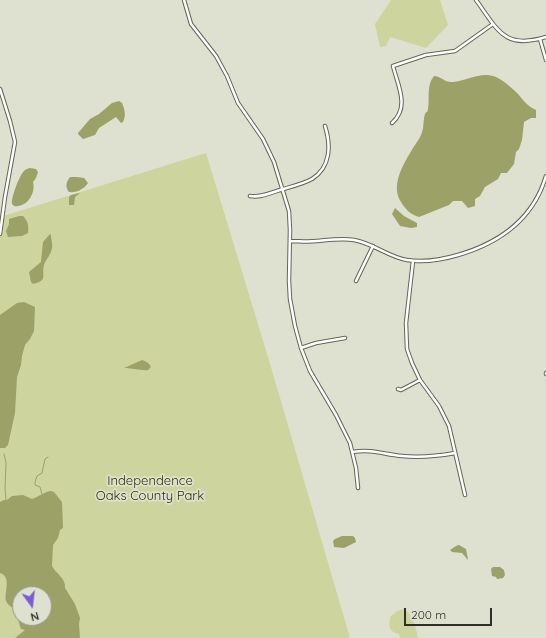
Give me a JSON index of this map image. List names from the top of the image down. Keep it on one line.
{"parks":["Independence Oaks County Park"],"scale_bar":"200 m","north":"bottom"}
